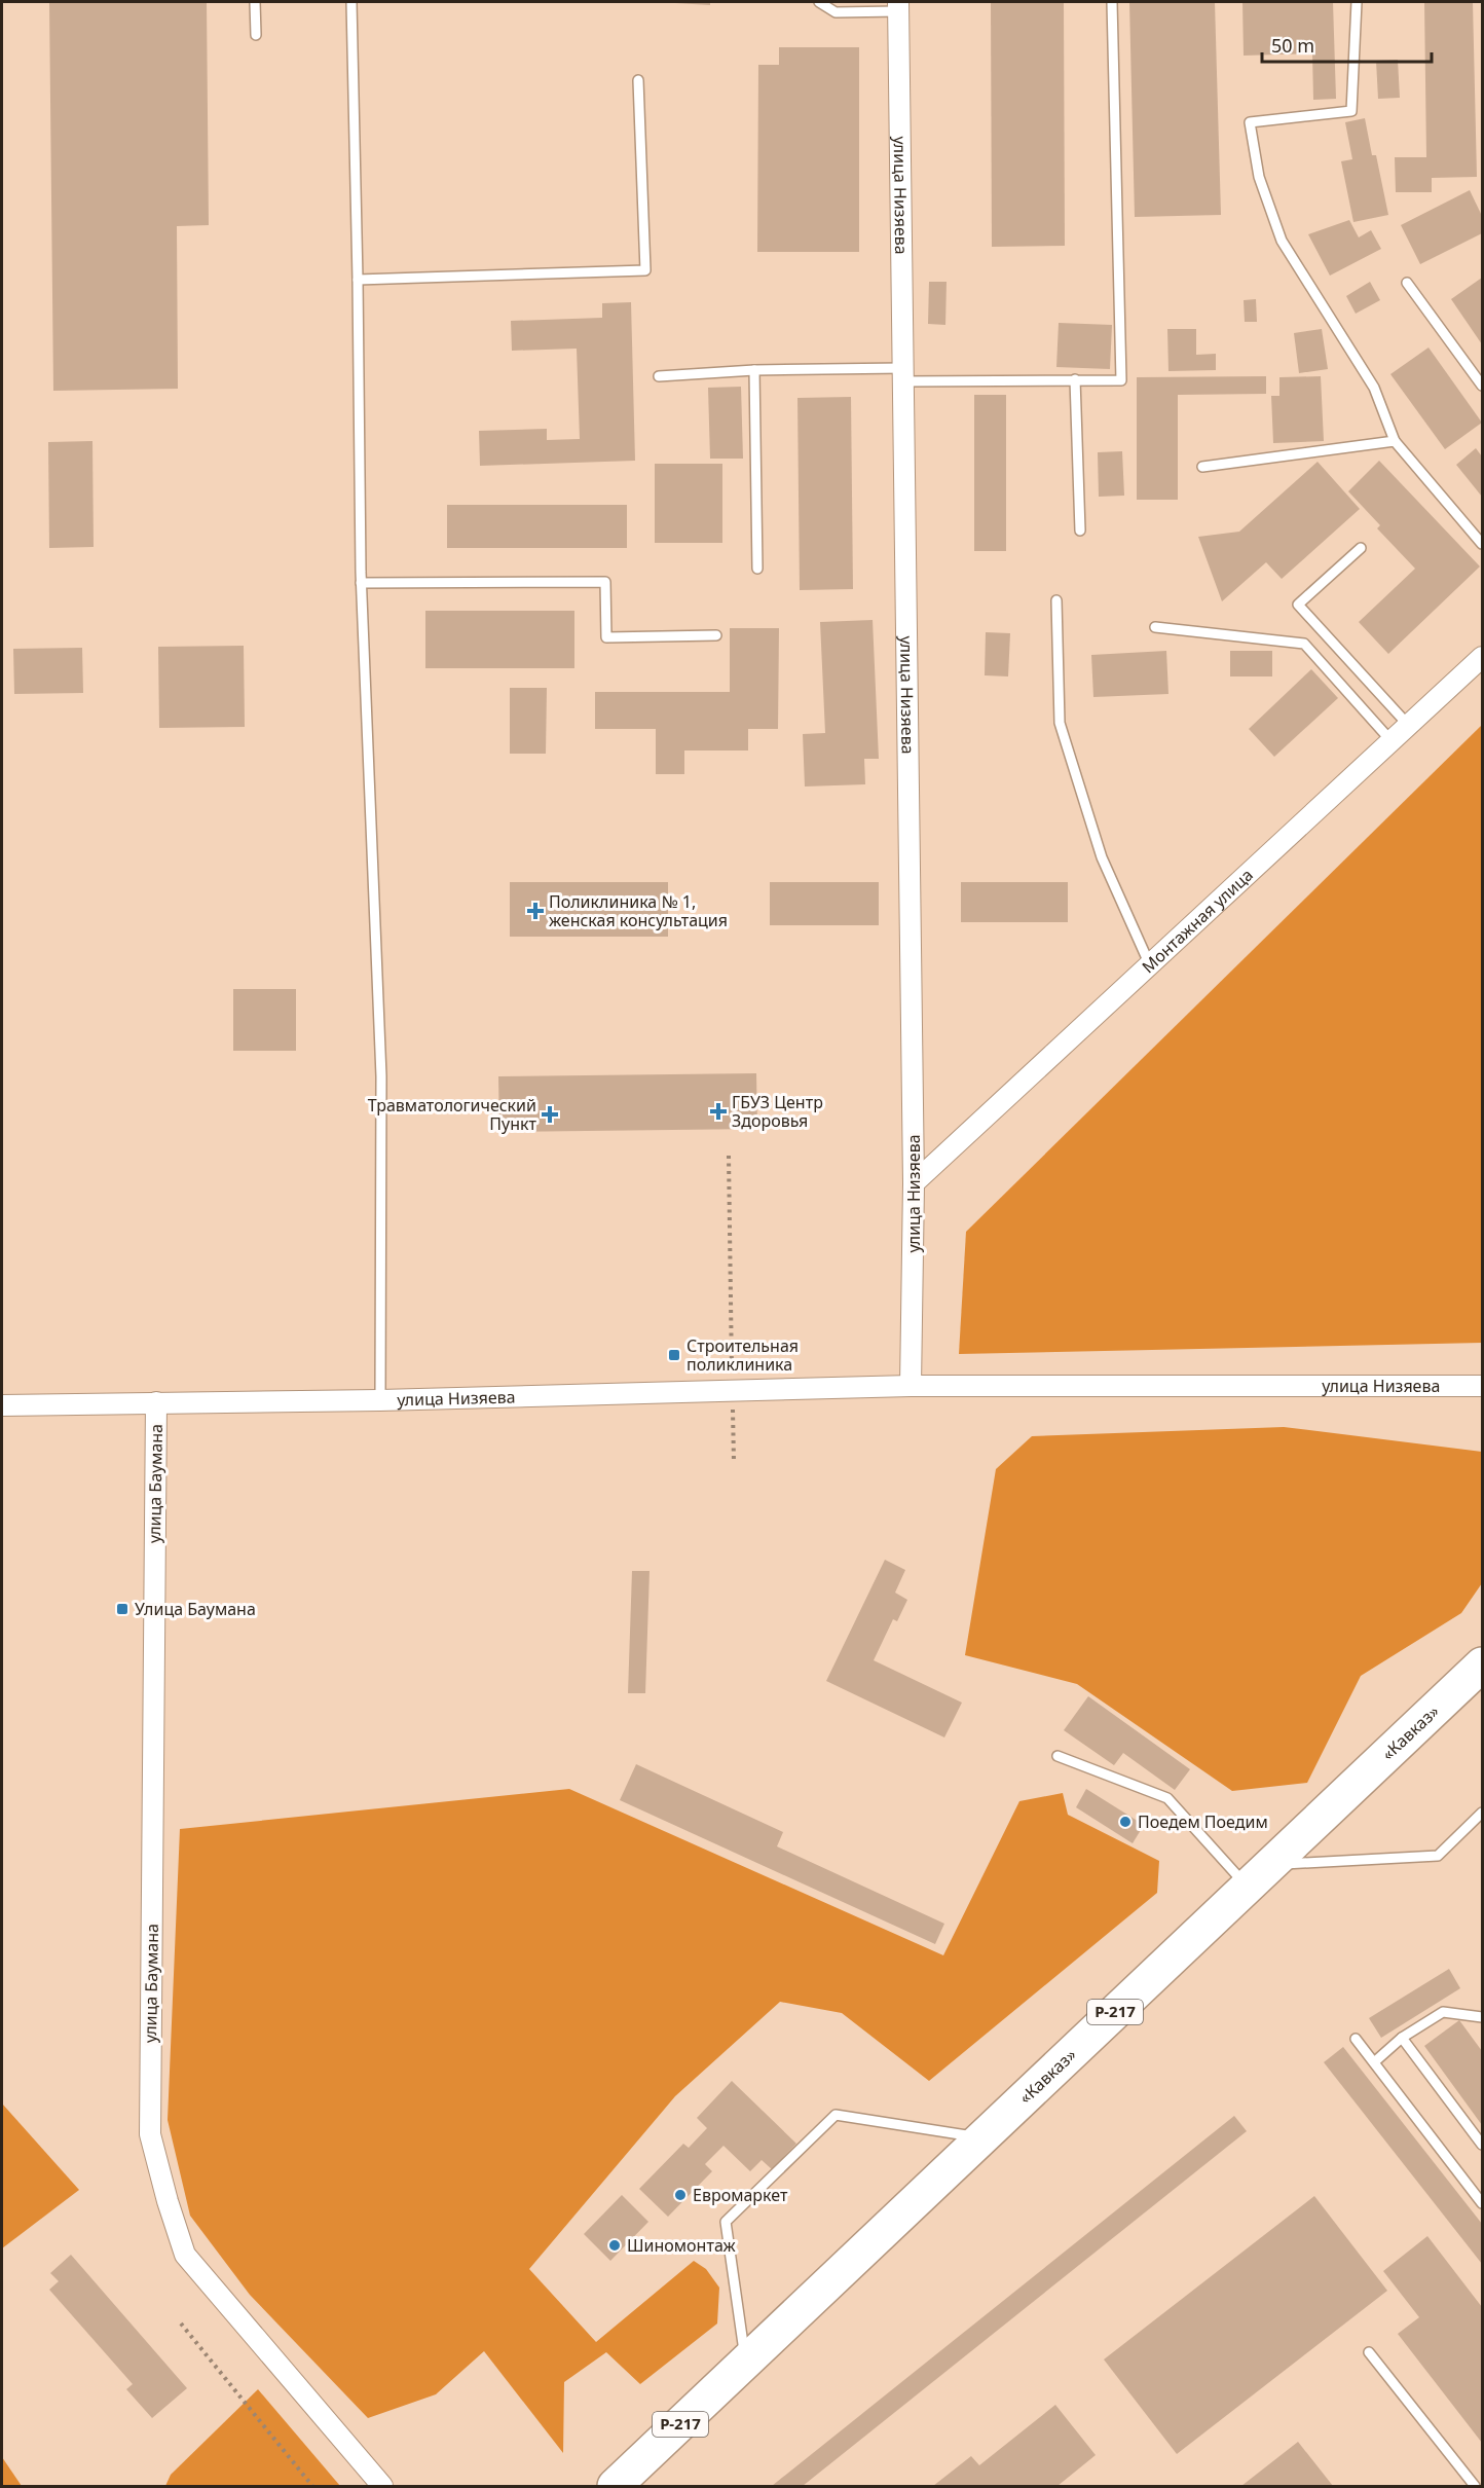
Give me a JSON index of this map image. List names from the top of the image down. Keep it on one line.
{"streets":{"highway":["«Кавказ»","Р-217"],"street":["улица Низяева","Монтажная улица","улица Баумана"]},"crossings":[["улица Низяева","Монтажная улица"],["улица Низяева","улица Баумана"]],"places":{"health":["Поликлиника № 1, женская консультация","ГБУЗ Центр Здоровья","Травматологический Пункт"],"transit":["Строительная поликлиника","Улица Баумана"],"other":["Поедем Поедим","Евромаркет","Шиномонтаж"]},"scale_bar":"50 m"}
